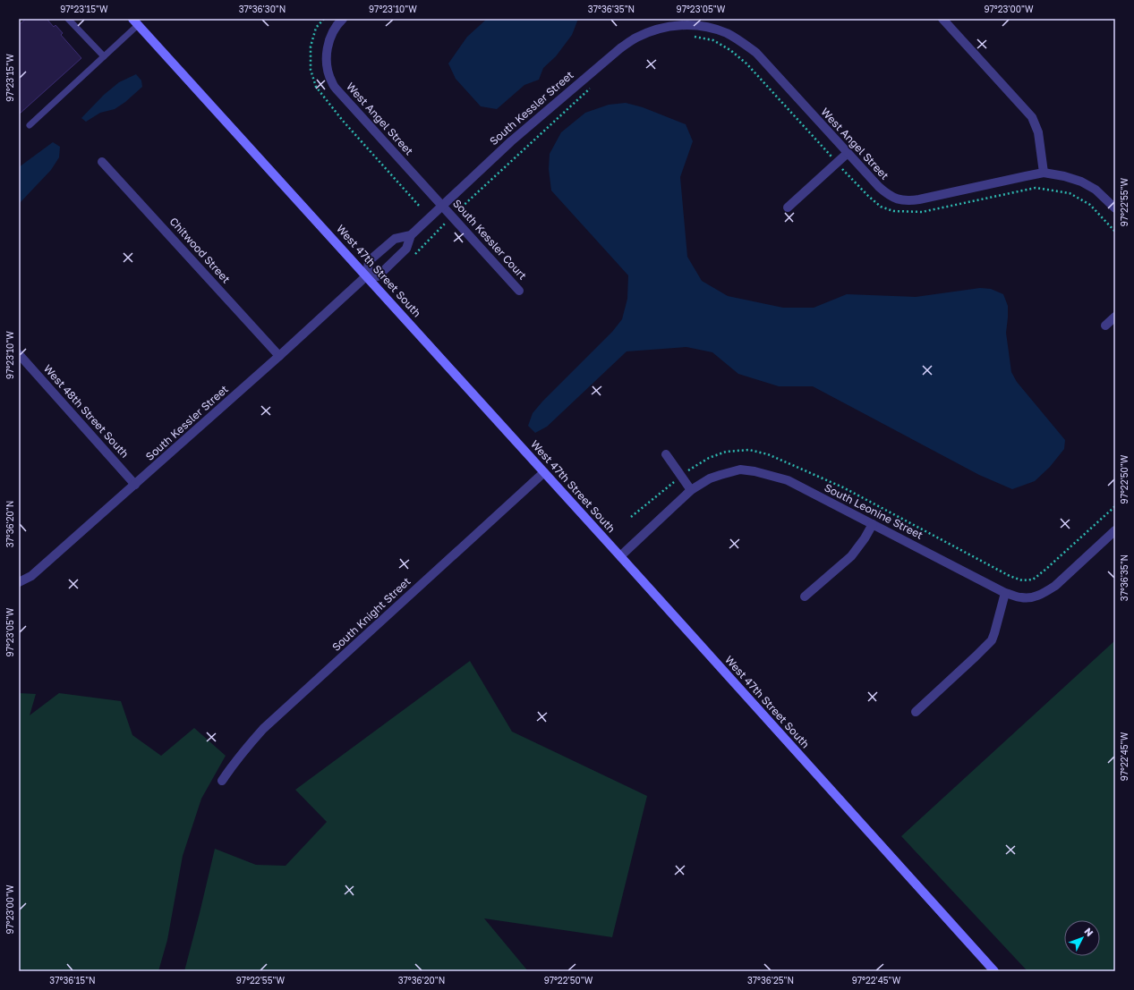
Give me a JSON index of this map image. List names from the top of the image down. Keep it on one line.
{"streets":{"street":["South Kessler Street","West Angel Street","South Kessler Court","Chitwood Street","West 47th Street South","West 48th Street South","South Leonine Street","South Knight Street"]},"crossings":[["South Kessler Street","West Angel Street"],["South Kessler Street","South Kessler Court"],["South Kessler Street","Chitwood Street"],["South Kessler Street","West 47th Street South"],["South Kessler Street","West 48th Street South"],["West Angel Street","South Kessler Court"],["West 47th Street South","South Leonine Street"],["West 47th Street South","South Knight Street"]],"north":"top right","coordinates":["97°23'15\"W","37°36'30\"N","97°23'10\"W","37°36'35\"N","97°23'05\"W","97°23'00\"W","97°22'55\"W","97°22'50\"W","37°36'20\"N","97°22'45\"W","37°36'15\"N","37°36'25\"N"]}
